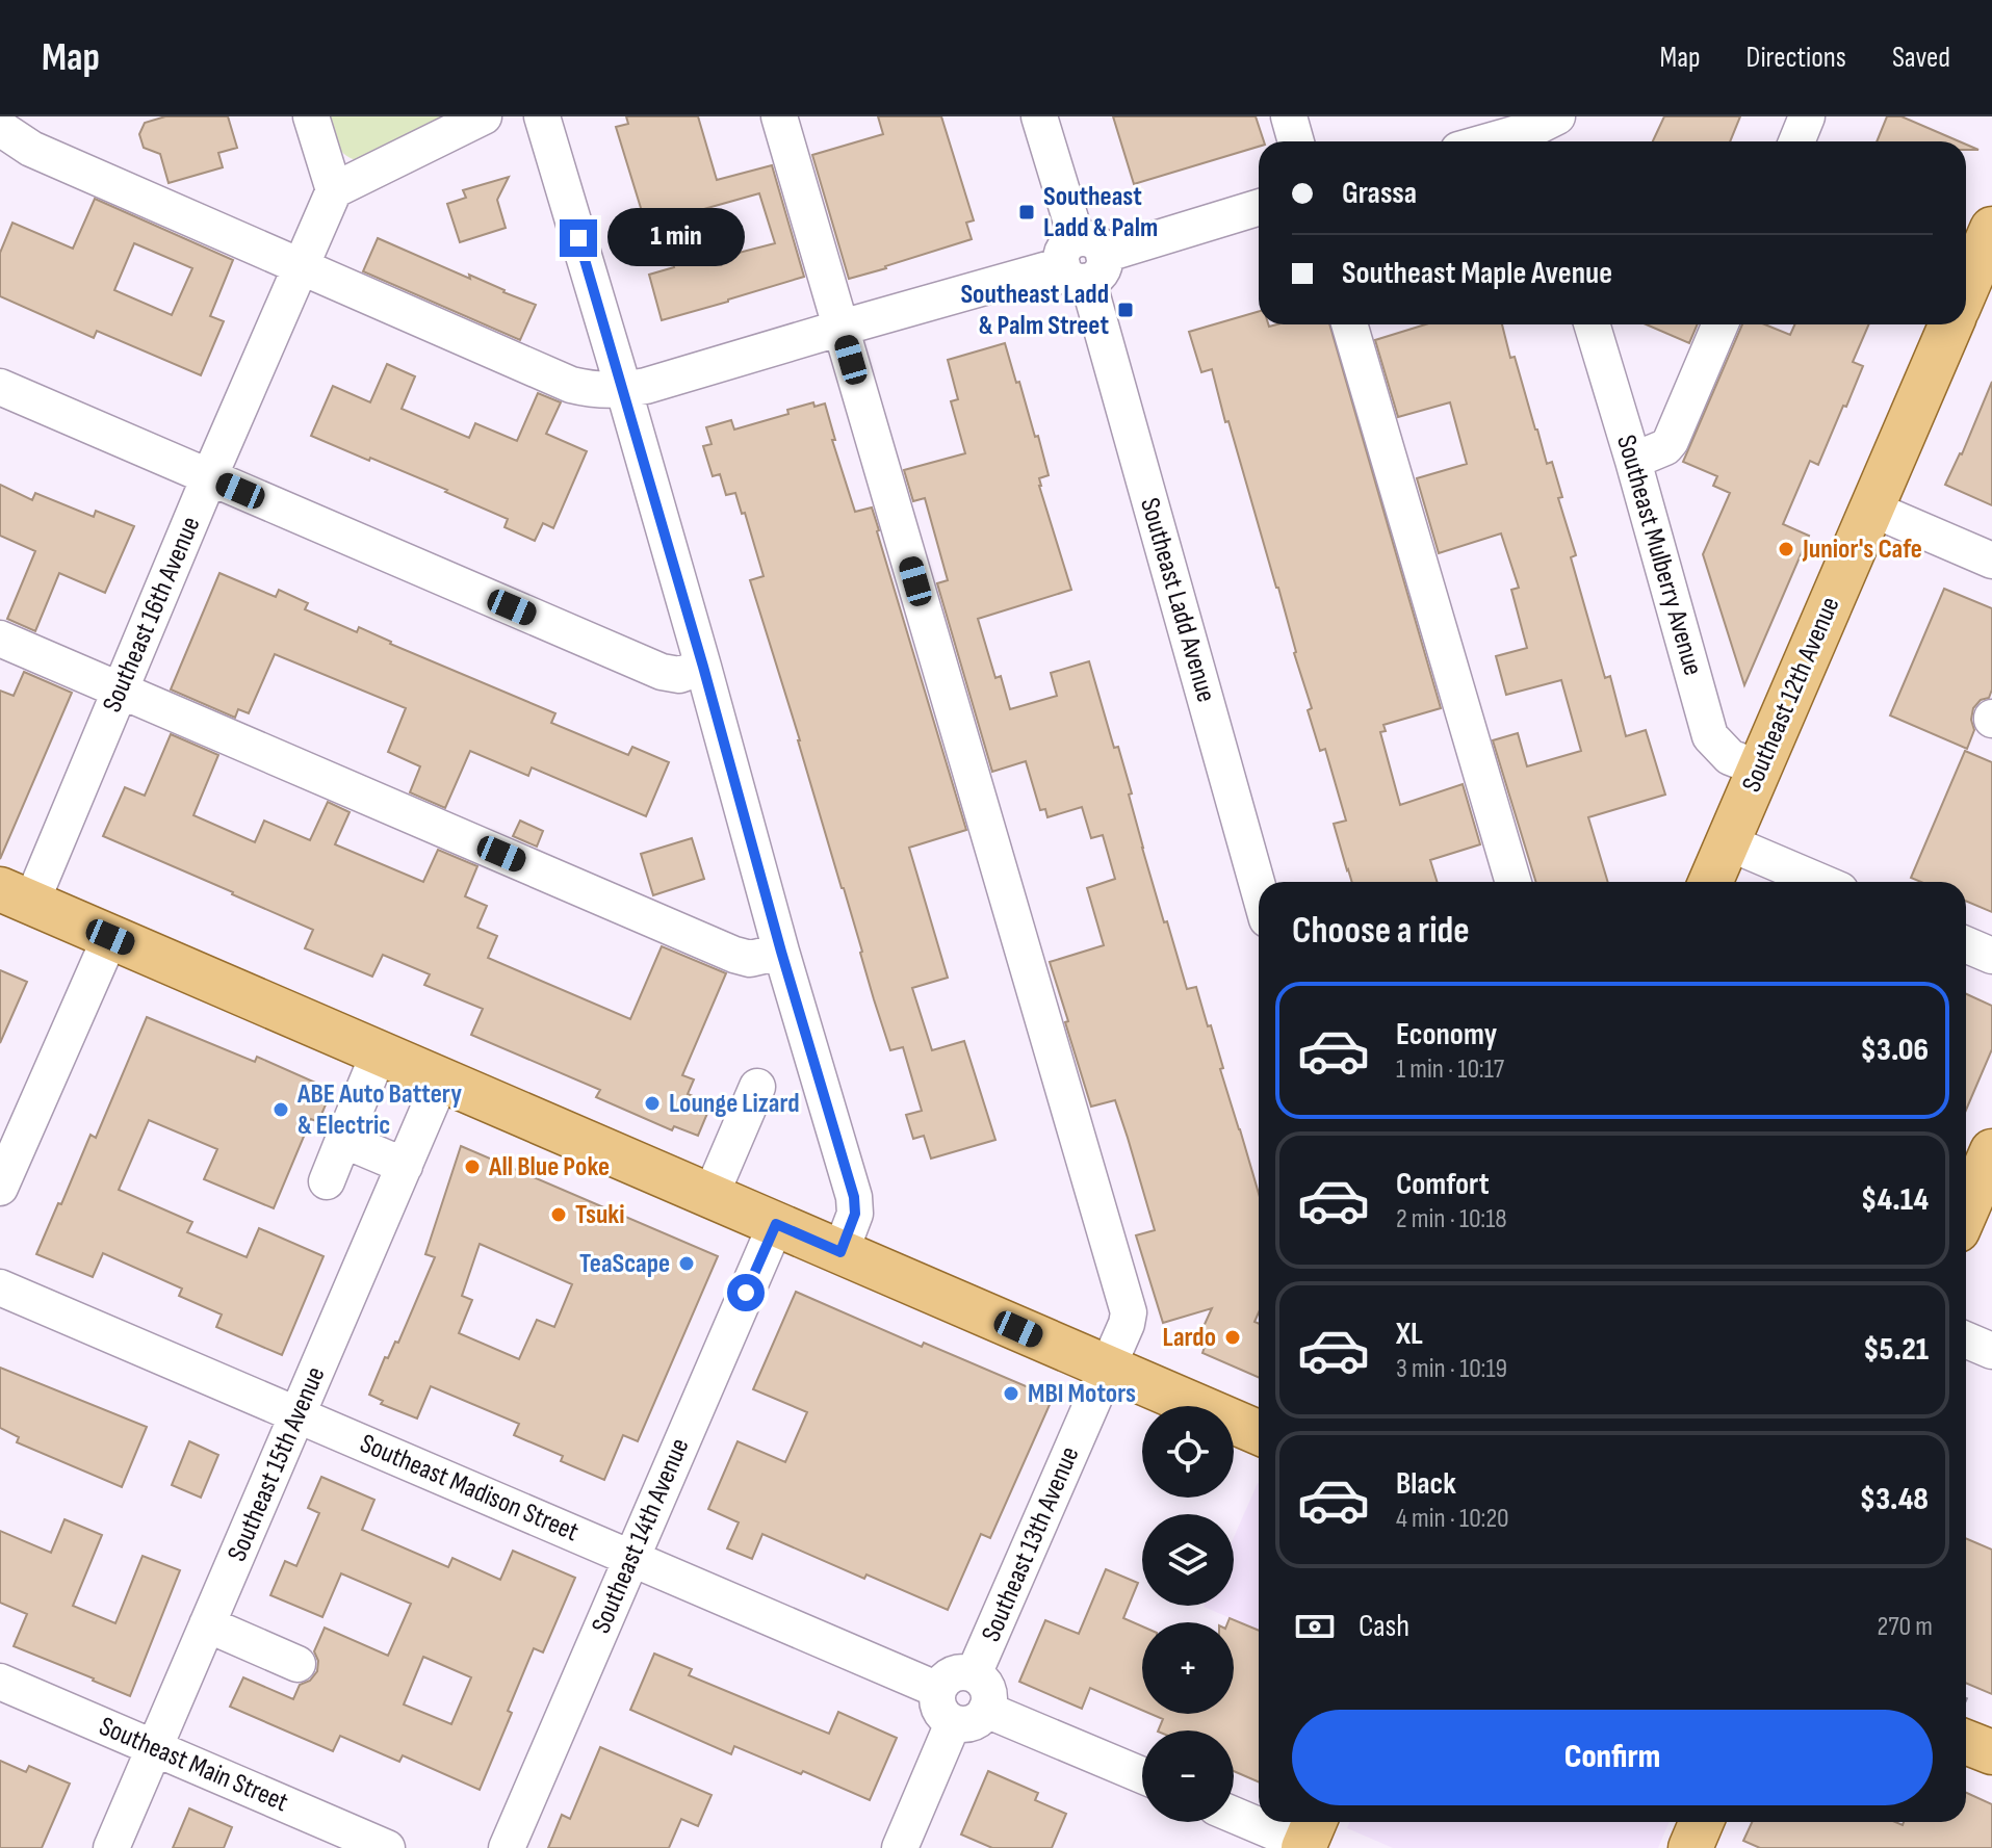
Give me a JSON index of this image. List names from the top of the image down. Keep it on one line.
{"streets":{"main road":["Southeast 12th Avenue"],"street":["Southeast Mulberry Avenue","Southeast Ladd Avenue","Southeast 16th Avenue","Southeast 15th Avenue","Southeast Madison Street","Southeast 14th Avenue","Southeast 13th Avenue","Southeast Main Street"]},"crossings":[["Southeast Mulberry Avenue","Southeast 12th Avenue"],["Southeast 15th Avenue","Southeast Madison Street"],["Southeast 15th Avenue","Southeast Main Street"],["Southeast Madison Street","Southeast 14th Avenue"],["Southeast Madison Street","Southeast 13th Avenue"]],"places":{"transit":["Southeast Ladd & Palm","Southeast Ladd & Palm Street"],"other":["Junior's Cafe","Lounge Lizard","ABE Auto Battery & Electric","All Blue Poke","Tsuki","TeaScape","Lardo","MBI Motors"]},"page":{"header":"Map","nav":["Map","Directions","Saved"],"banner":["Grassa","Southeast Maple Avenue"],"bubble":"1 min","heading":"Choose a ride","list":[{"name":"Economy","note":"1 min · 10:17","value":"$3.06"},{"name":"Comfort","note":"2 min · 10:18","value":"$4.14"},{"name":"XL","note":"3 min · 10:19","value":"$5.21"},{"name":"Black","note":"4 min · 10:20","value":"$3.48"}],"map_buttons":["+","−"],"pay":["Cash","270 m"],"buttons":"Confirm"}}
